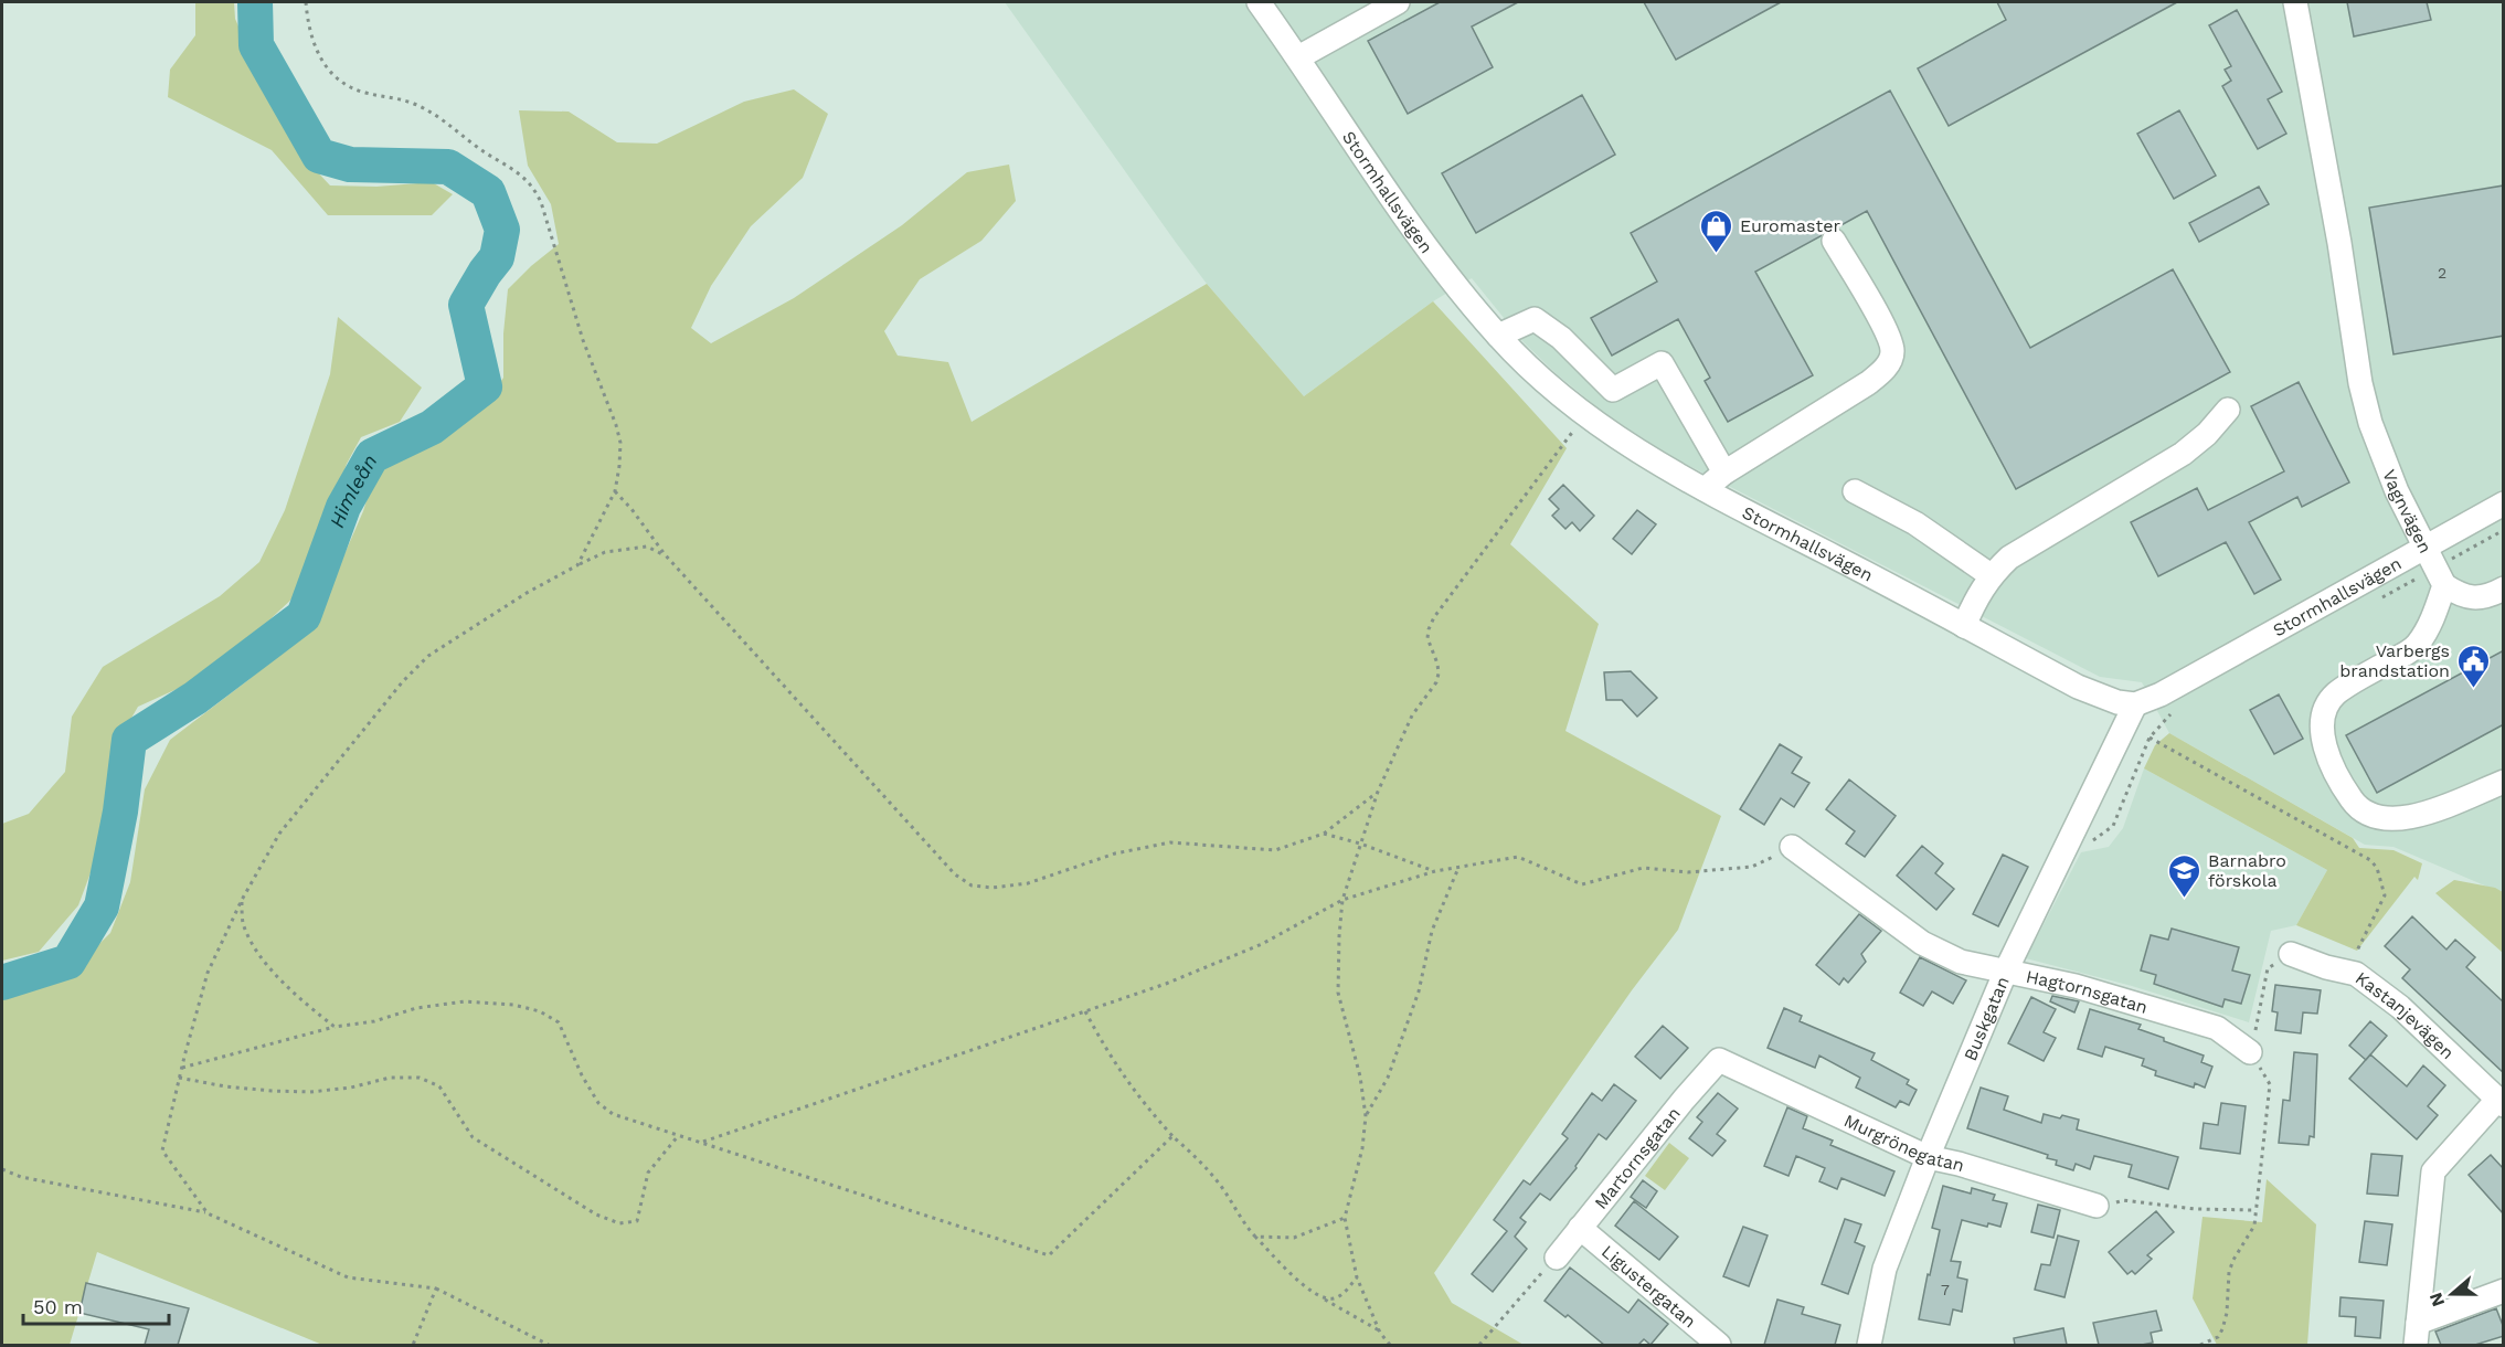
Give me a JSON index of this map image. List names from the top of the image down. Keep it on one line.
{"streets":{"street":["Stormhallsvägen","Vagnvägen","Hagtornsgatan","Kastanjevägen","Buskgatan","Murgrönegatan","Martornsgatan","Ligustergatan"]},"crossings":[["Stormhallsvägen","Vagnvägen"],["Stormhallsvägen","Buskgatan"],["Hagtornsgatan","Buskgatan"],["Buskgatan","Murgrönegatan"],["Murgrönegatan","Martornsgatan"],["Martornsgatan","Ligustergatan"]],"water":["Himleån"],"places":{"shop":["Euromaster"],"public building":["Varbergs brandstation"],"school or university":["Barnabro förskola"]},"house_numbers":["2","7"],"scale_bar":"50 m","north":"left"}
